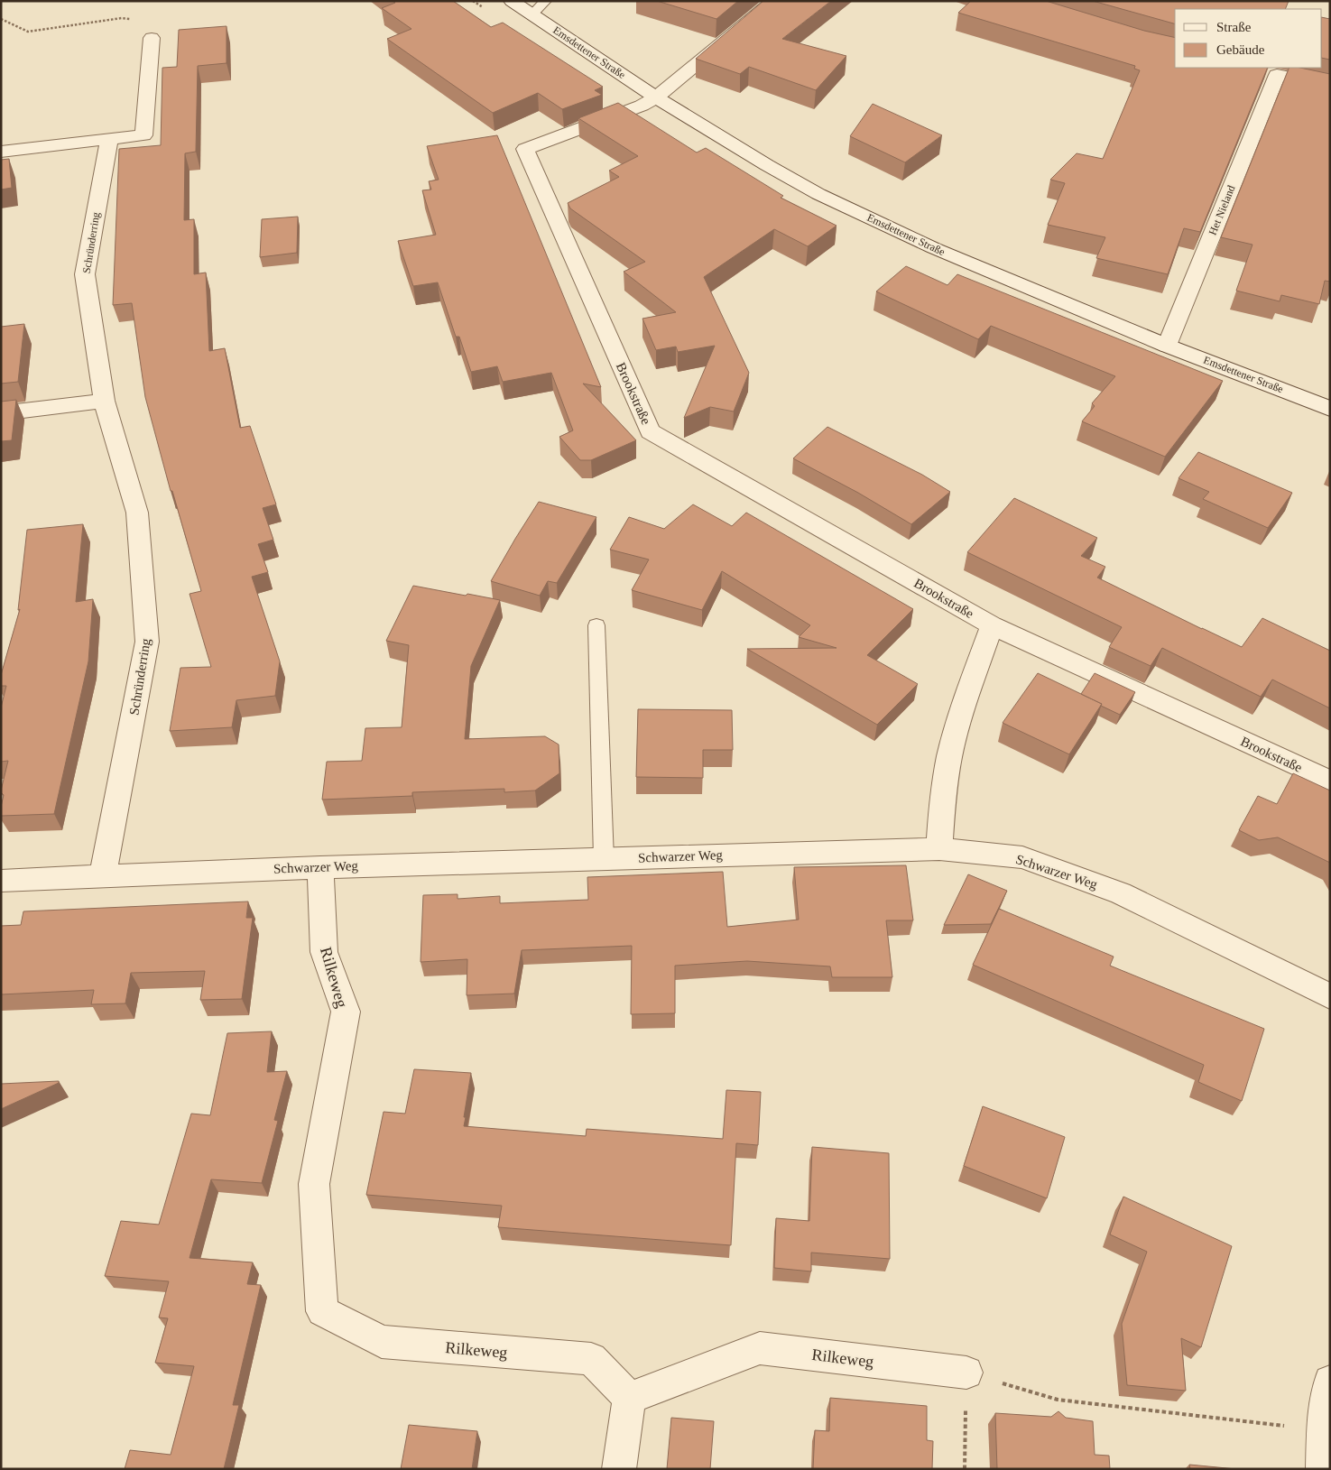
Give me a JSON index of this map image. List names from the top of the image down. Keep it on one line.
{"streets":{"street":["Emsdettener Straße","Het Nieland","Schründerring","Brookstraße","Schwarzer Weg","Rilkeweg"]},"crossings":[["Emsdettener Straße","Het Nieland"],["Emsdettener Straße","Brookstraße"],["Schründerring","Schwarzer Weg"],["Schwarzer Weg","Rilkeweg"]],"legend":["Straße","Gebäude"]}
